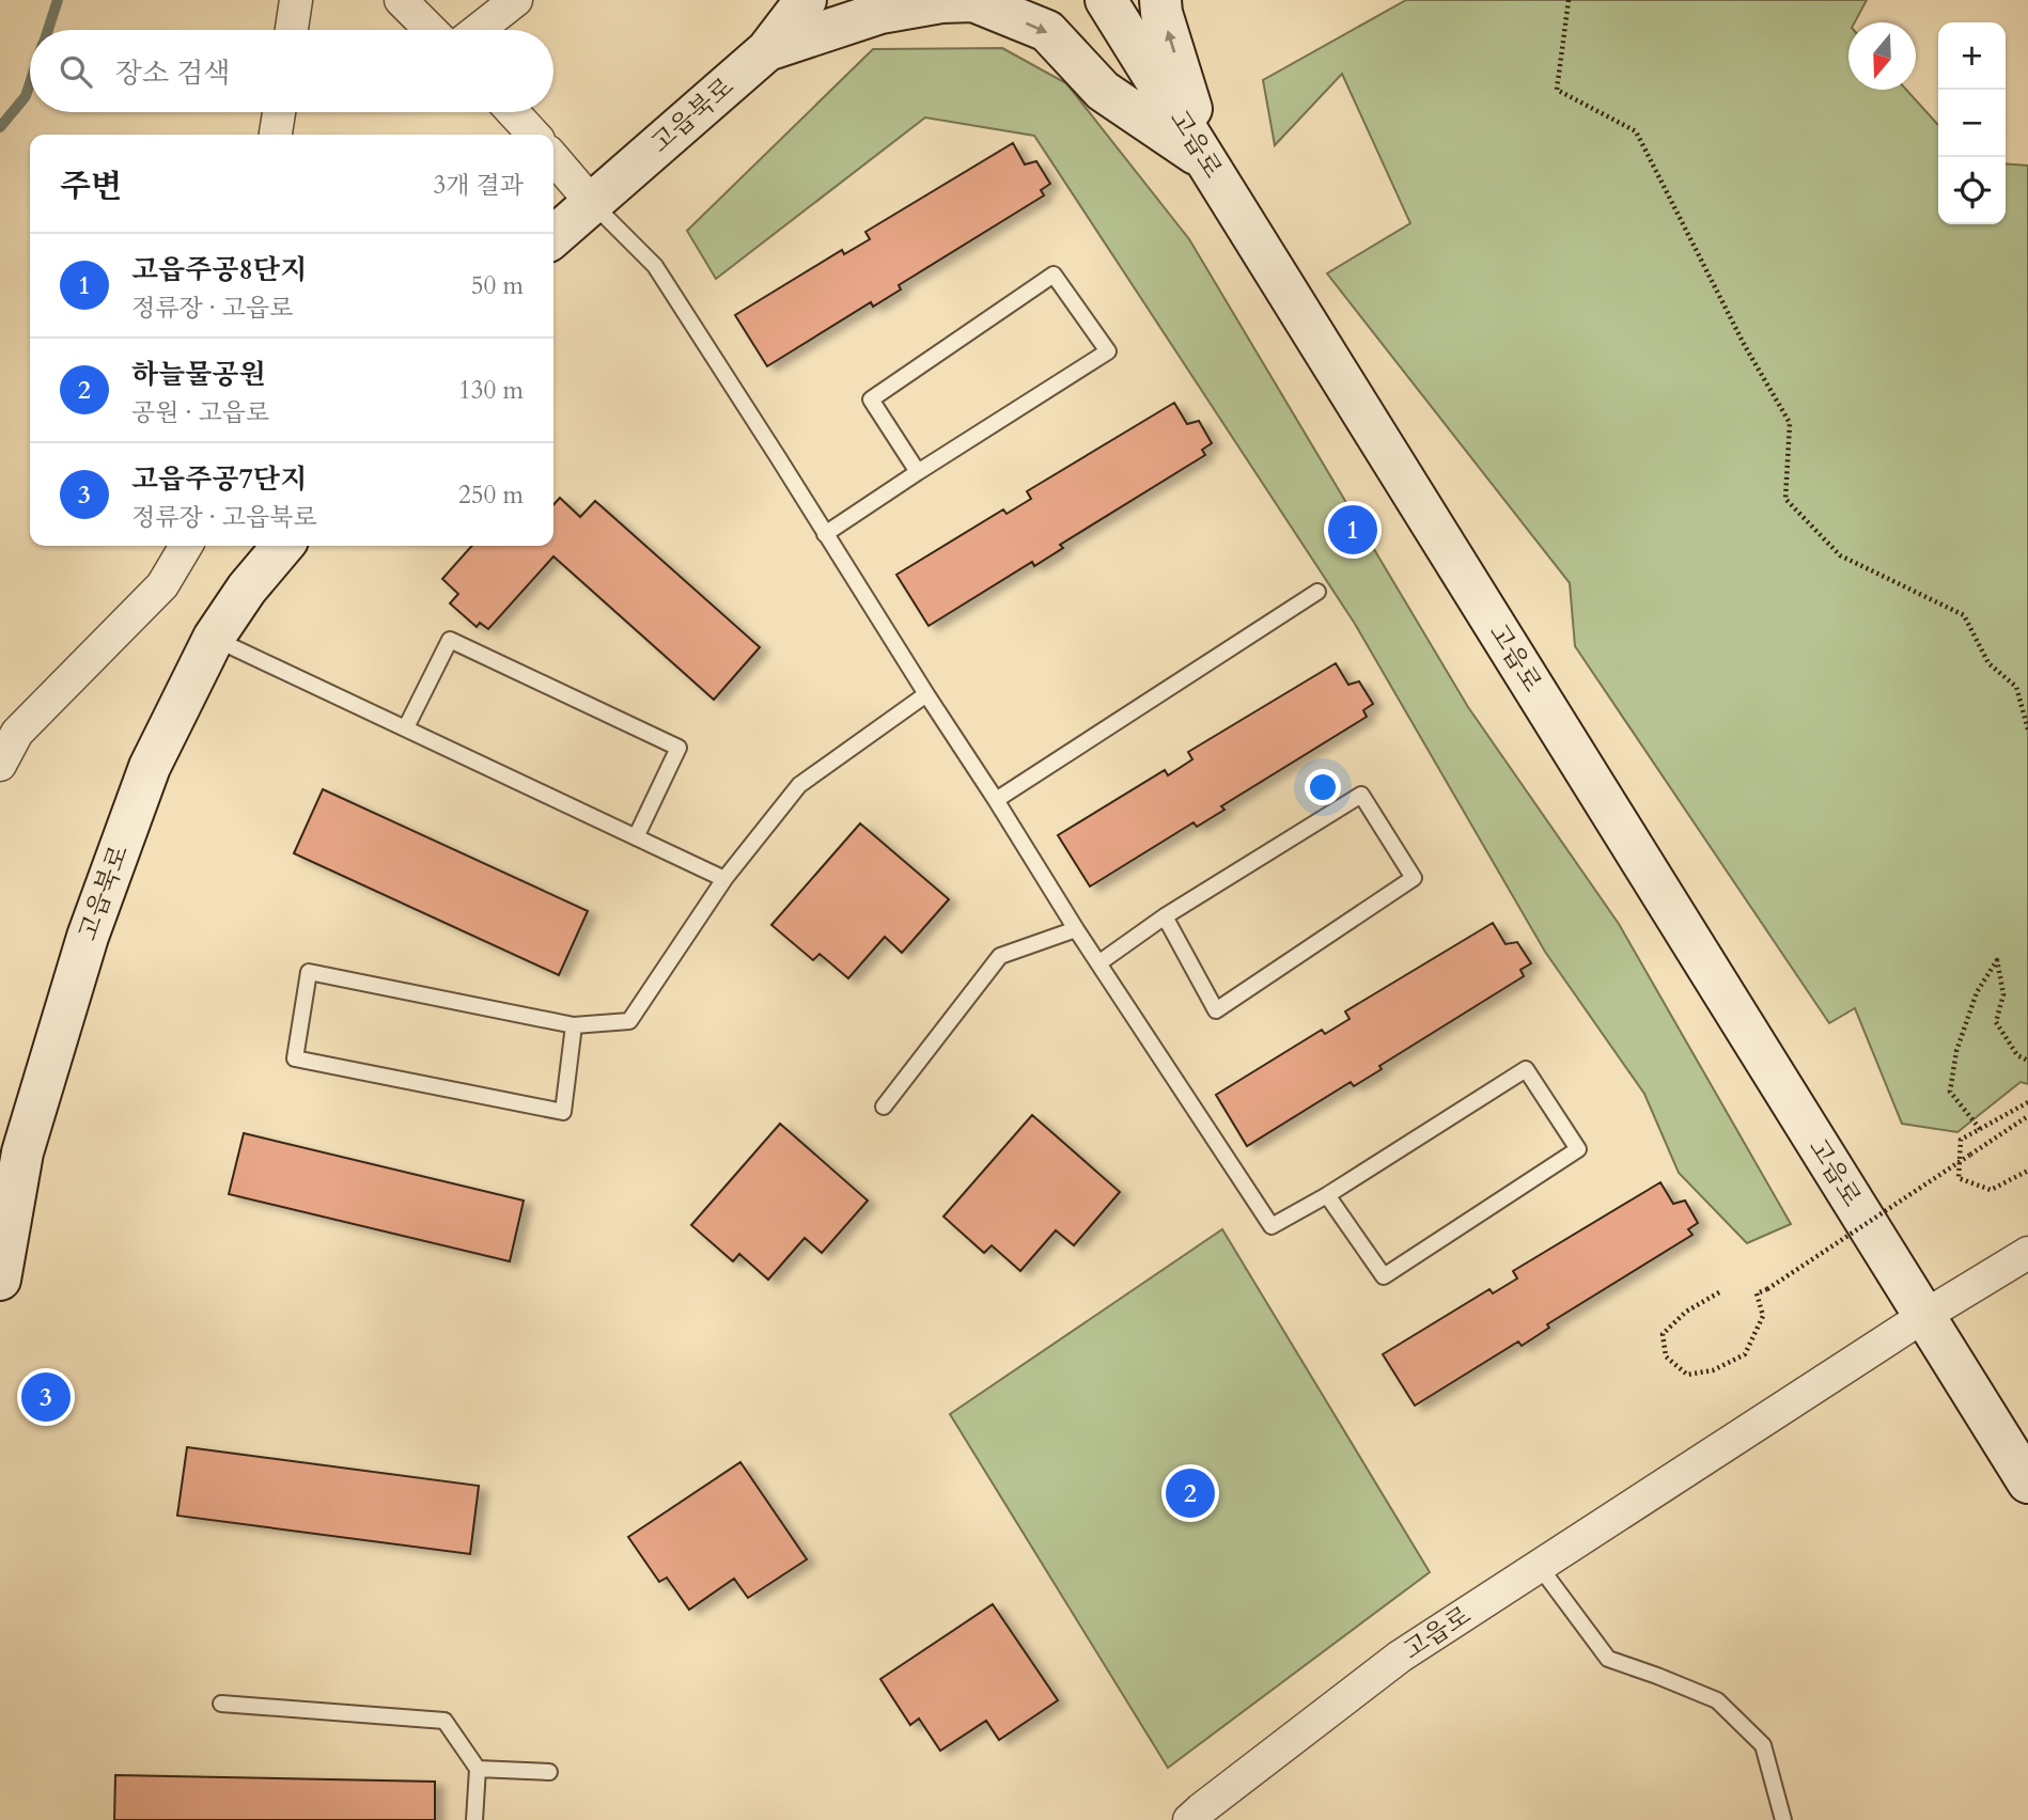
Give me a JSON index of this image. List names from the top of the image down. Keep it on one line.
{"streets":{"street":["고읍북로","고읍로"]},"north":"bottom","page":{"map_buttons":["+","−"],"search":"장소 검색","heading":["주변","3개 결과"],"list":[{"mark":"1","name":"고읍주공8단지","note":"정류장 · 고읍로","value":"50 m"},{"mark":"2","name":"하늘물공원","note":"공원 · 고읍로","value":"130 m"},{"mark":"3","name":"고읍주공7단지","note":"정류장 · 고읍북로","value":"250 m"}],"pins":["1","3","2"]}}
